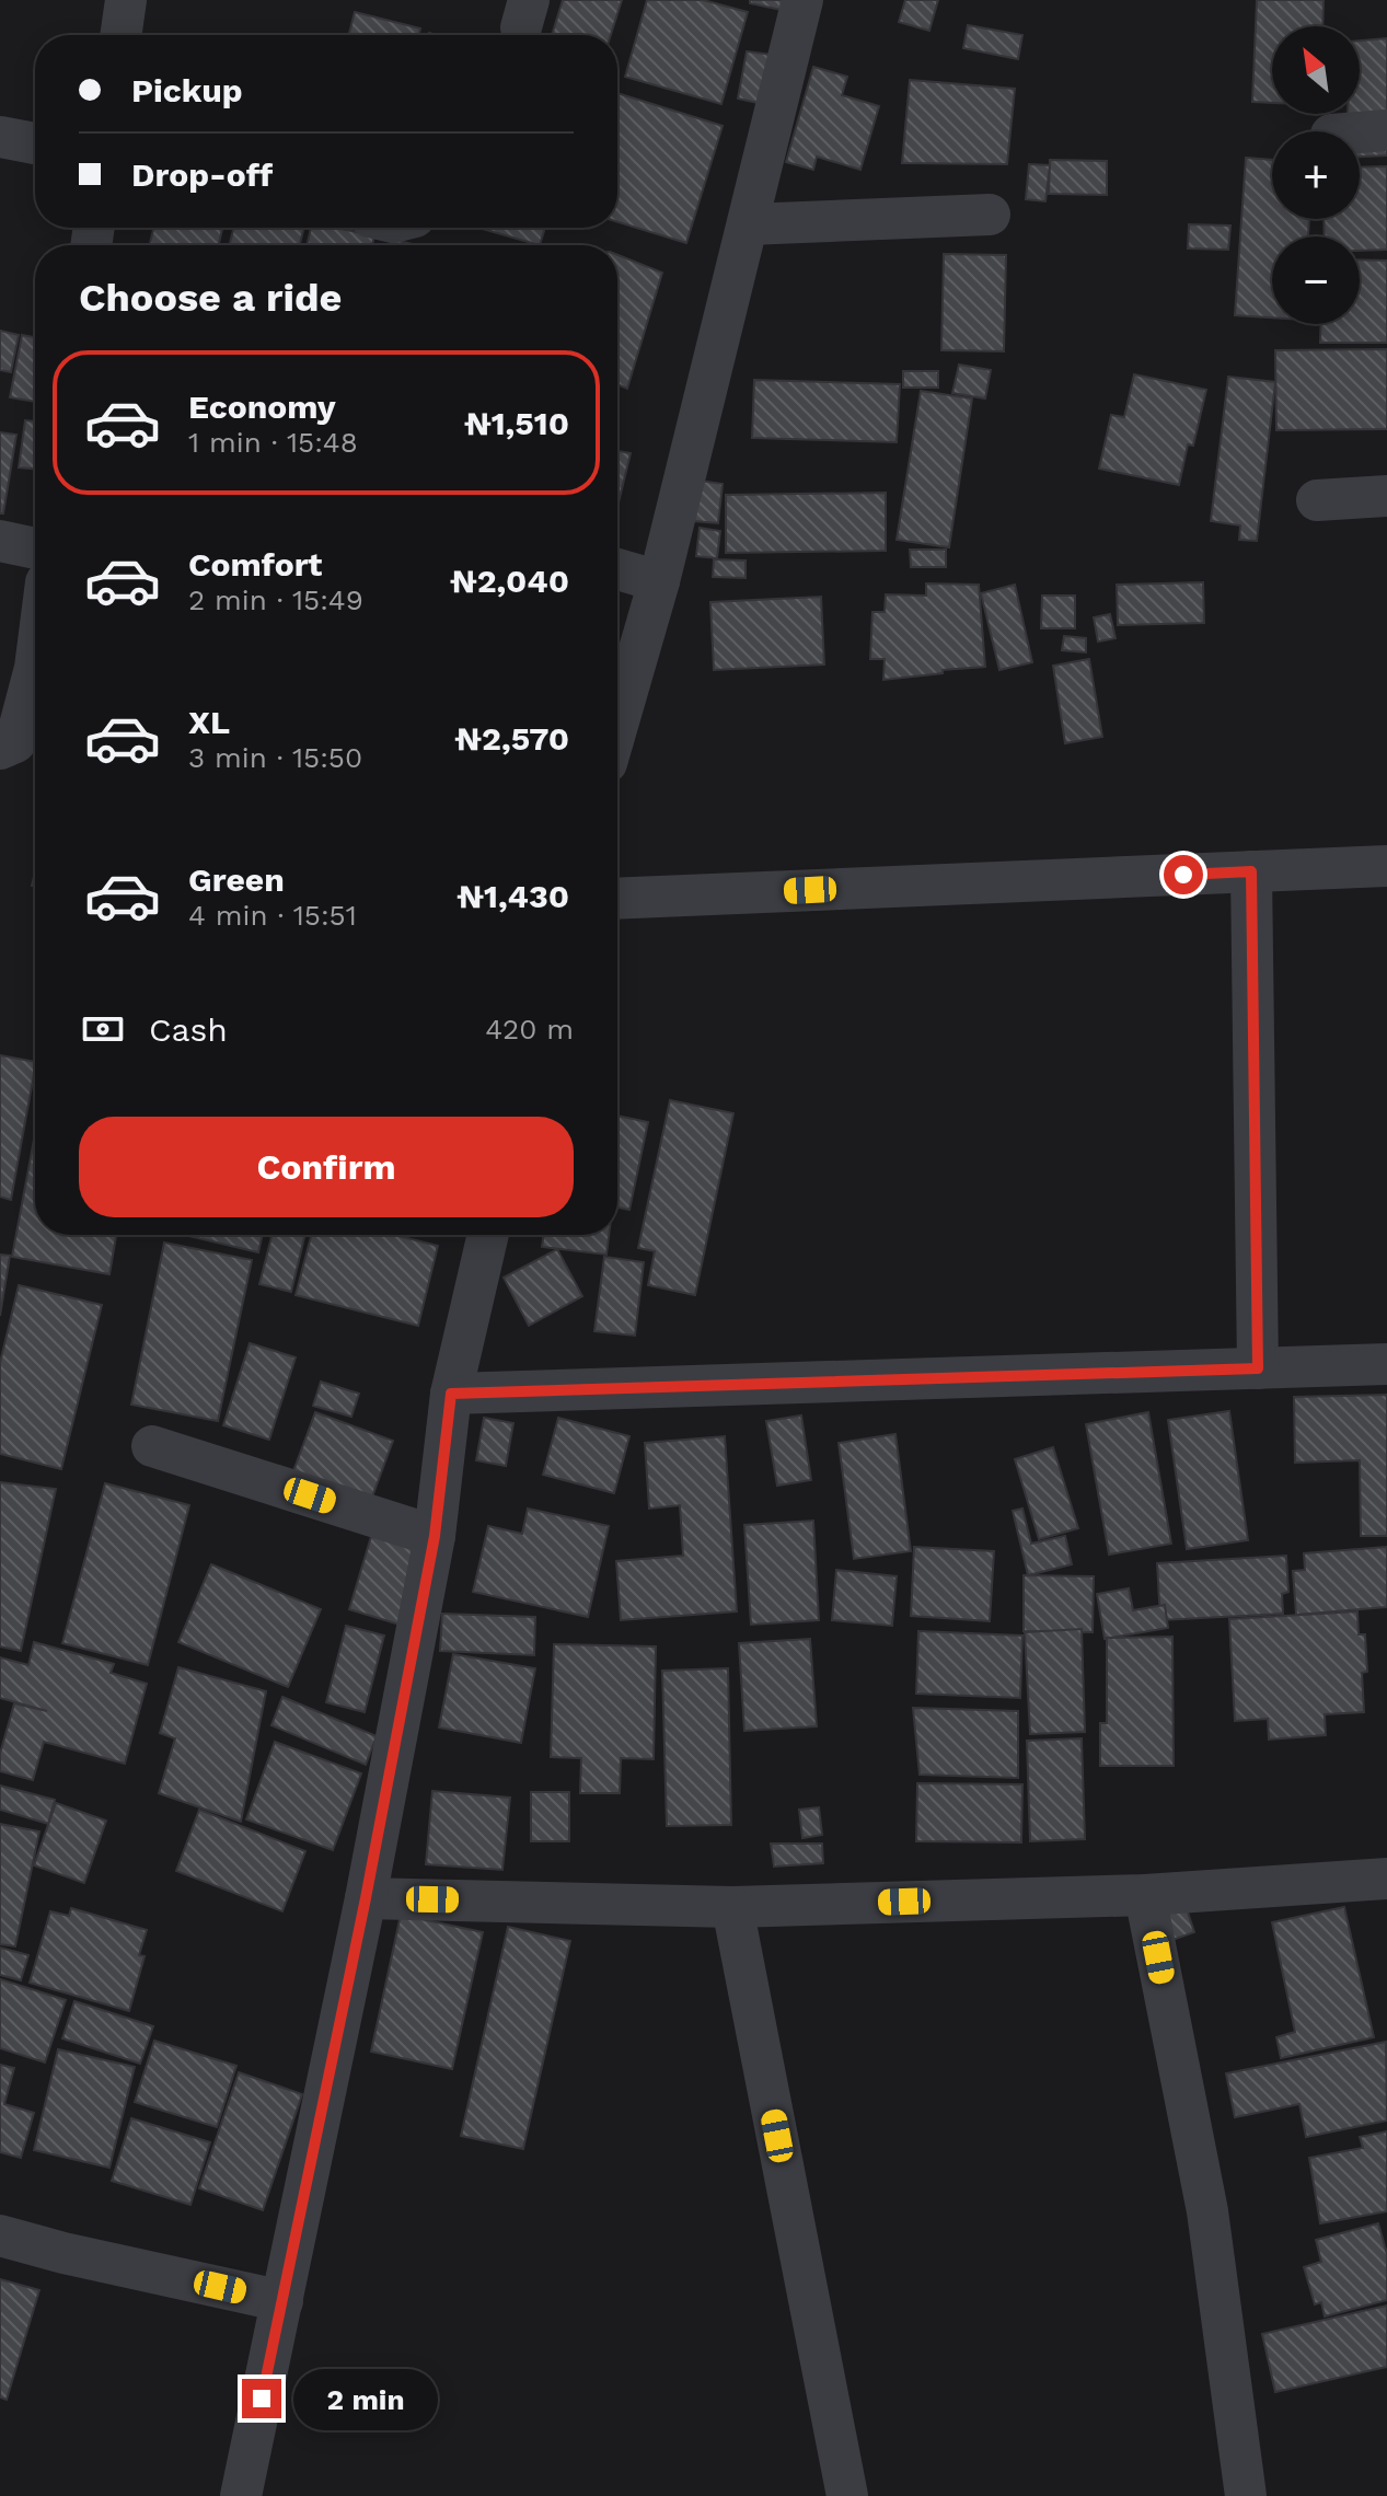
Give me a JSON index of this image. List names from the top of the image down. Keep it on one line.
{"north":"top left","page":{"map_buttons":["+","−"],"banner":["Pickup","Drop-off"],"heading":"Choose a ride","list":[{"name":"Economy","note":"1 min · 15:48","value":"₦1,510"},{"name":"Comfort","note":"2 min · 15:49","value":"₦2,040"},{"name":"XL","note":"3 min · 15:50","value":"₦2,570"},{"name":"Green","note":"4 min · 15:51","value":"₦1,430"}],"pay":["Cash","420 m"],"buttons":"Confirm","bubble":"2 min"}}
